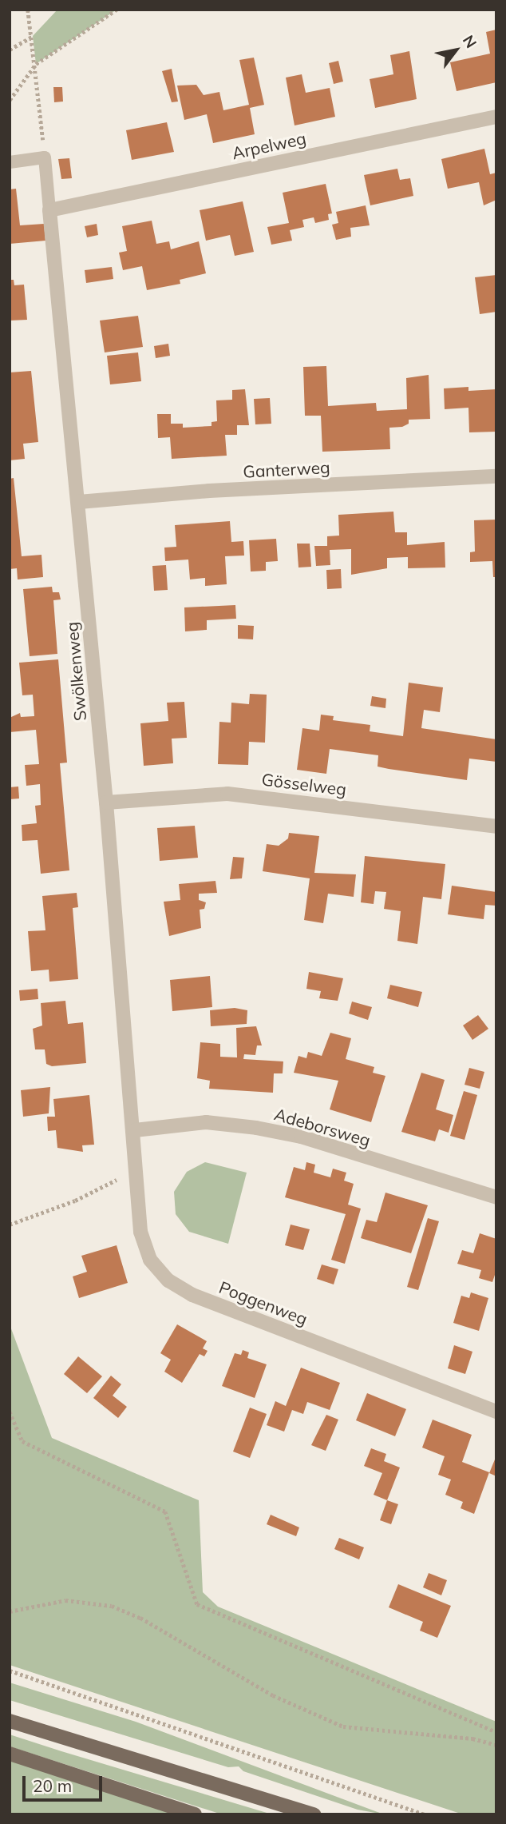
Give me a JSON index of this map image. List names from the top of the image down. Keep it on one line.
{"streets":{"street":["Arpelweg","Ganterweg","Swölkenweg","Gösselweg","Adeborsweg","Poggenweg"]},"crossings":[["Arpelweg","Swölkenweg"],["Ganterweg","Swölkenweg"],["Swölkenweg","Gösselweg"],["Swölkenweg","Adeborsweg"],["Swölkenweg","Poggenweg"],["Adeborsweg","Poggenweg"]],"scale_bar":"20 m","north":"top right"}
